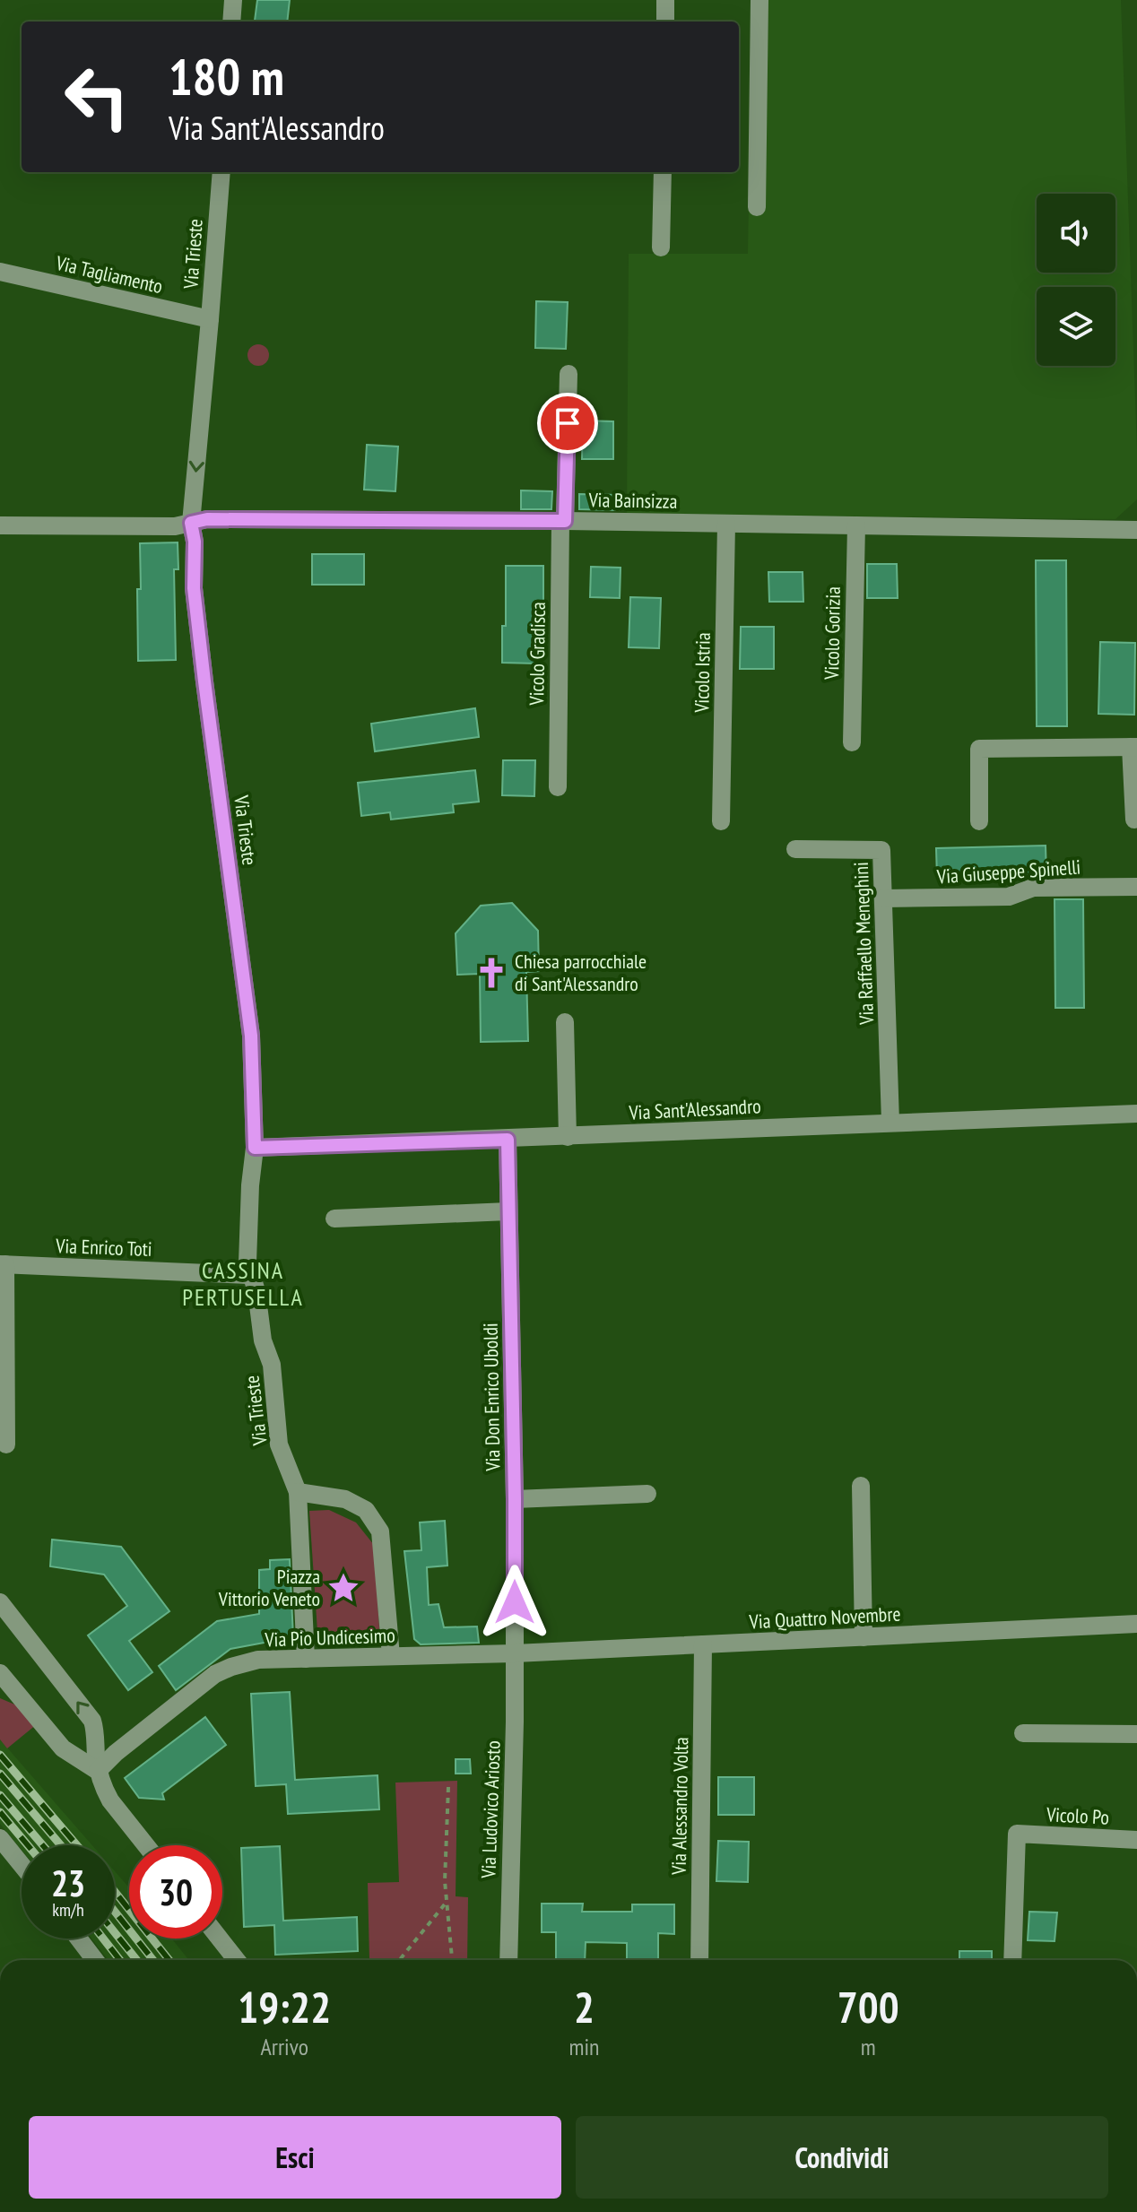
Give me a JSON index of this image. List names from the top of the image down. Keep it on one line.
{"streets":{"street":["Via Trieste","Via Tagliamento","Via Bainsizza","Vicolo Gorizia","Vicolo Gradisca","Vicolo Istria","Via Giuseppe Spinelli","Via Raffaello Meneghini","Via Sant'Alessandro","Via Enrico Toti","Via Don Enrico Uboldi","Via Quattro Novembre","Via Pio Undicesimo","Via Alessandro Volta","Via Ludovico Ariosto","Vicolo Po"]},"crossings":[["Via Trieste","Via Tagliamento"],["Via Trieste","Via Bainsizza"],["Via Trieste","Via Sant'Alessandro"],["Via Trieste","Via Enrico Toti"],["Via Bainsizza","Vicolo Gorizia"],["Via Bainsizza","Vicolo Gradisca"],["Via Bainsizza","Vicolo Istria"],["Via Giuseppe Spinelli","Via Raffaello Meneghini"],["Via Raffaello Meneghini","Via Sant'Alessandro"],["Via Sant'Alessandro","Via Don Enrico Uboldi"],["Via Don Enrico Uboldi","Via Quattro Novembre"],["Via Don Enrico Uboldi","Via Pio Undicesimo"],["Via Don Enrico Uboldi","Via Ludovico Ariosto"],["Via Quattro Novembre","Via Pio Undicesimo"],["Via Quattro Novembre","Via Alessandro Volta"],["Via Quattro Novembre","Via Ludovico Ariosto"],["Via Pio Undicesimo","Via Ludovico Ariosto"]],"districts":["CASSINA PERTUSELLA"],"places":{"church":["Chiesa parrocchiale di Sant'Alessandro"],"place":["Piazza Vittorio Veneto"]},"page":{"turn":["180 m","Via Sant'Alessandro"],"speed":"23 km/h","limit":"30","eta":["19:22","Arrivo","2","min","700","m"],"buttons":["Esci","Condividi"]}}
